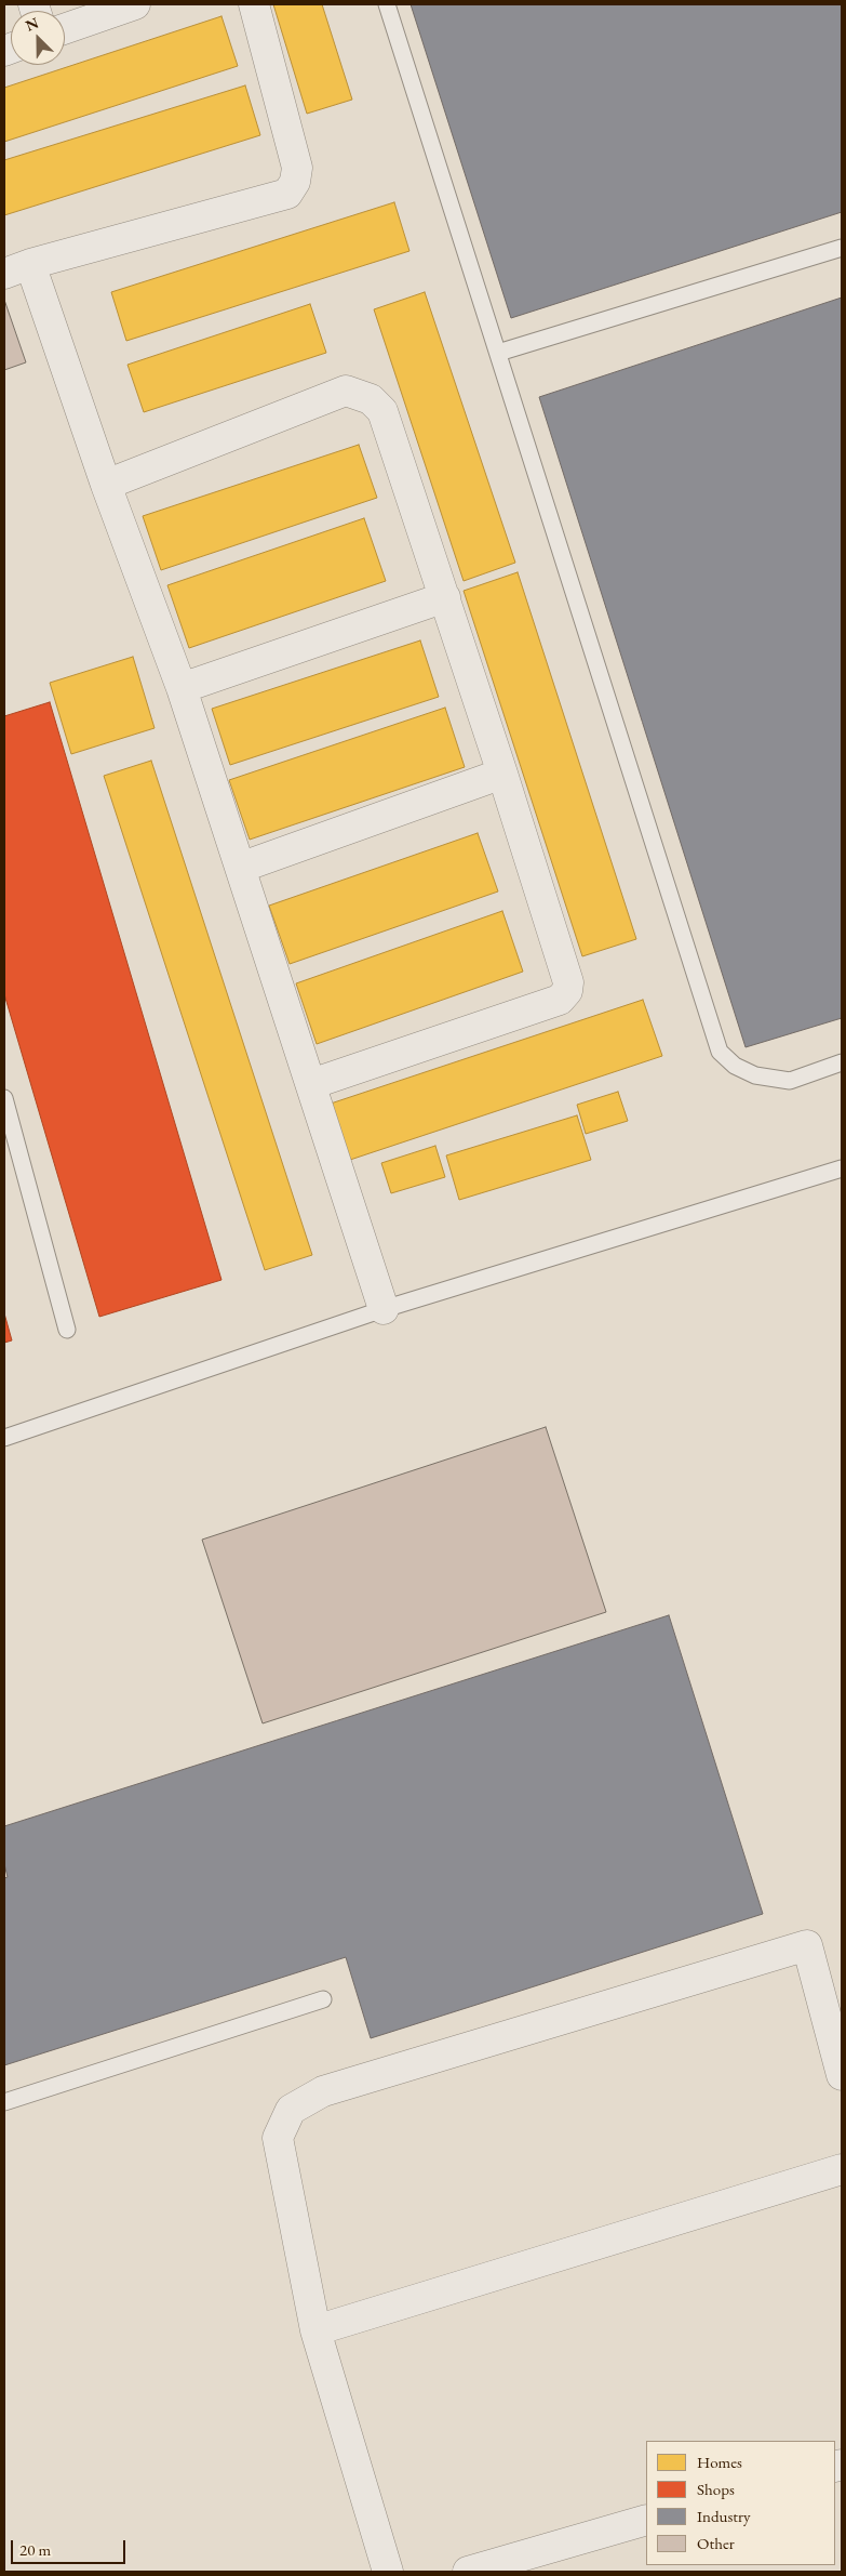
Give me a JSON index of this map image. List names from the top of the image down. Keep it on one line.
{"legend":["Homes","Shops","Industry","Other"],"scale_bar":"20 m","north":"top left"}
